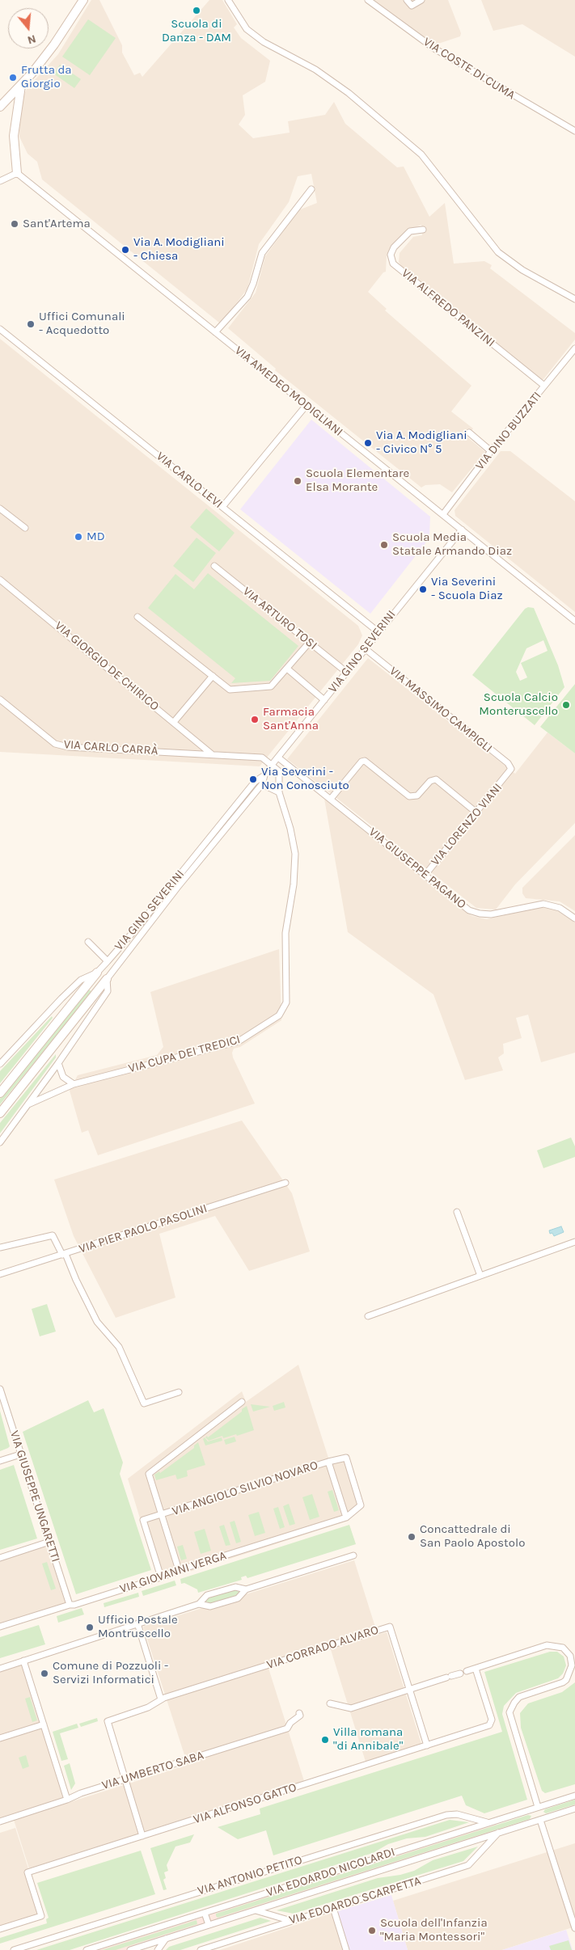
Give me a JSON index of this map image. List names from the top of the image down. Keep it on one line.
{"streets":{"street":["VIA COSTE DI CUMA","VIA ALFREDO PANZINI","VIA AMEDEO MODIGLIANI","VIA DINO BUZZATI","VIA CARLO LEVI","VIA ARTURO TOSI","VIA GINO SEVERINI","VIA GIORGIO DE CHIRICO","VIA MASSIMO CAMPIGLI","VIA CARLO CARRÀ","VIA LORENZO VIANI","VIA GIUSEPPE PAGANO","VIA CUPA DEI TREDICI","VIA PIER PAOLO PASOLINI","VIA ANGIOLO SILVIO NOVARO","VIA GIUSEPPE UNGARETTI","VIA GIOVANNI VERGA","VIA CORRADO ALVARO","VIA UMBERTO SABA","VIA ALFONSO GATTO","VIA EDOARDO NICOLARDI","VIA ANTONIO PETITO","VIA EDOARDO SCARPETTA"]},"crossings":[["VIA ALFREDO PANZINI","VIA DINO BUZZATI"],["VIA AMEDEO MODIGLIANI","VIA DINO BUZZATI"],["VIA AMEDEO MODIGLIANI","VIA GINO SEVERINI"],["VIA CARLO LEVI","VIA GINO SEVERINI"],["VIA ARTURO TOSI","VIA GINO SEVERINI"],["VIA GINO SEVERINI","VIA MASSIMO CAMPIGLI"],["VIA GINO SEVERINI","VIA CARLO CARRÀ"],["VIA GINO SEVERINI","VIA GIUSEPPE PAGANO"],["VIA GINO SEVERINI","VIA CUPA DEI TREDICI"],["VIA GIORGIO DE CHIRICO","VIA CARLO CARRÀ"],["VIA MASSIMO CAMPIGLI","VIA LORENZO VIANI"],["VIA CARLO CARRÀ","VIA CUPA DEI TREDICI"],["VIA LORENZO VIANI","VIA GIUSEPPE PAGANO"],["VIA ANGIOLO SILVIO NOVARO","VIA GIOVANNI VERGA"],["VIA GIUSEPPE UNGARETTI","VIA GIOVANNI VERGA"],["VIA CORRADO ALVARO","VIA UMBERTO SABA"],["VIA CORRADO ALVARO","VIA ALFONSO GATTO"],["VIA EDOARDO NICOLARDI","VIA ANTONIO PETITO"],["VIA EDOARDO NICOLARDI","VIA EDOARDO SCARPETTA"]],"places":["Scuola di Danza - DAM","Frutta da Giorgio","Sant'Artema","Via A. Modigliani - Chiesa","Uffici Comunali - Acquedotto","Via A. Modigliani - Civico N° 5","Scuola Elementare Elsa Morante","MD","Scuola Media Statale Armando Diaz","Via Severini - Scuola Diaz","Scuola Calcio Monteruscello","Farmacia Sant'Anna","Via Severini - Non Conosciuto","Concattedrale di San Paolo Apostolo","Ufficio Postale Montruscello","Comune di Pozzuoli - Servizi Informatici","Villa romana \"di Annibale\"","Scuola dell'Infanzia \"Maria Montessori\""],"north":"bottom"}
